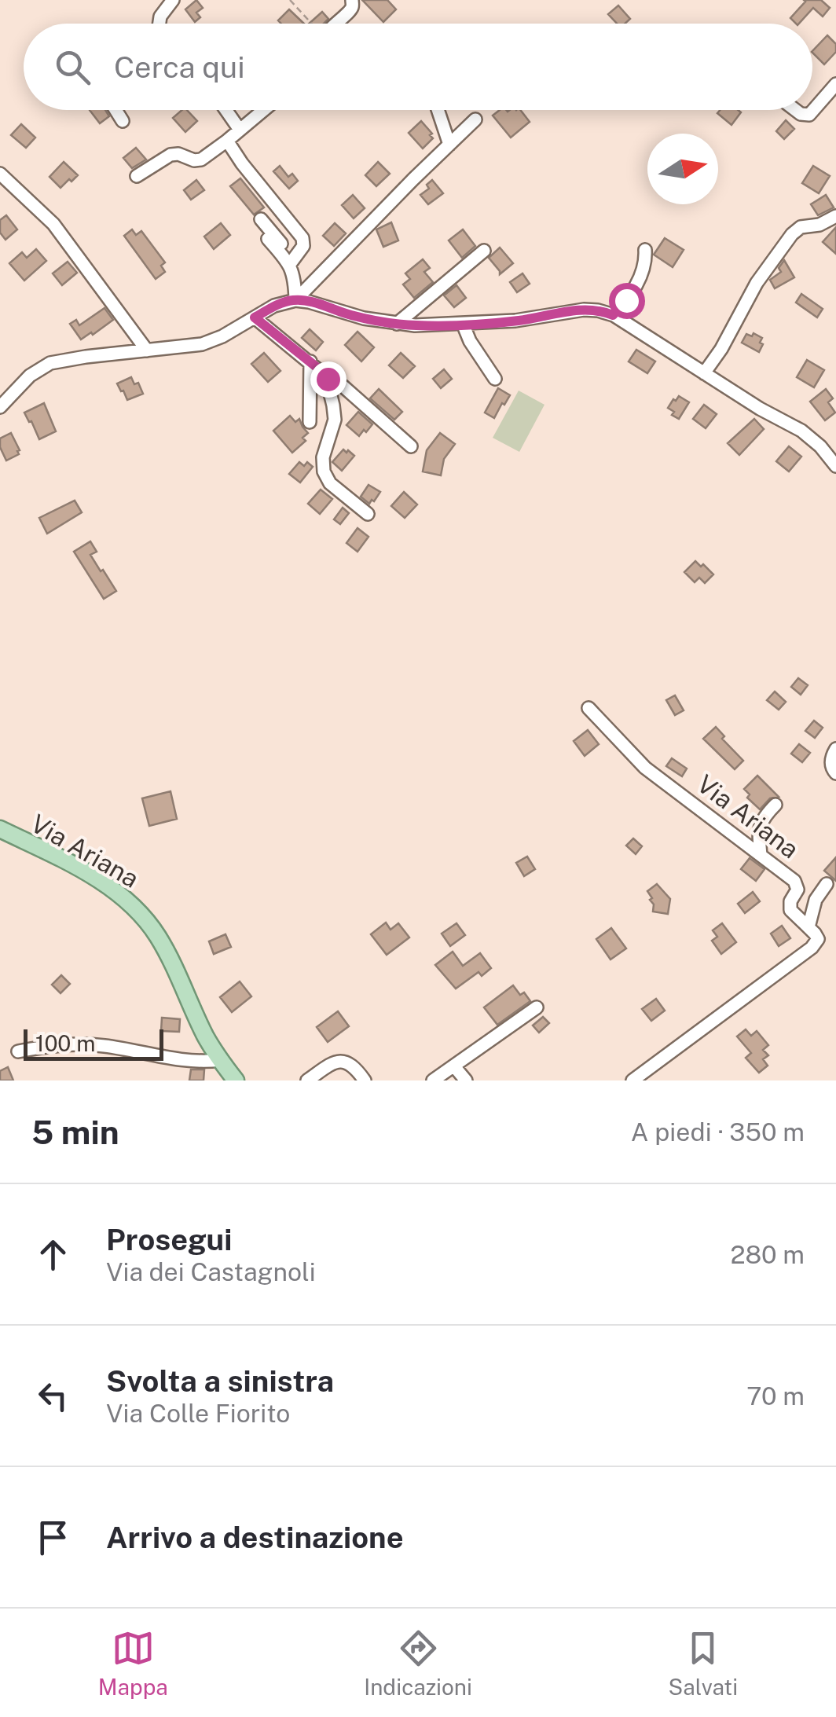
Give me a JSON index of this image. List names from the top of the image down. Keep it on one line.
{"streets":{"main road":["Via Ariana"]},"scale_bar":"100 m","north":"right","page":{"search":"Cerca qui","scale":"100 m","heading":["5 min","A piedi · 350 m"],"list":[["Prosegui","Via dei Castagnoli","280 m"],["Svolta a sinistra","Via Colle Fiorito","70 m"],"Arrivo a destinazione"],"nav":["Mappa","Indicazioni","Salvati"]}}
